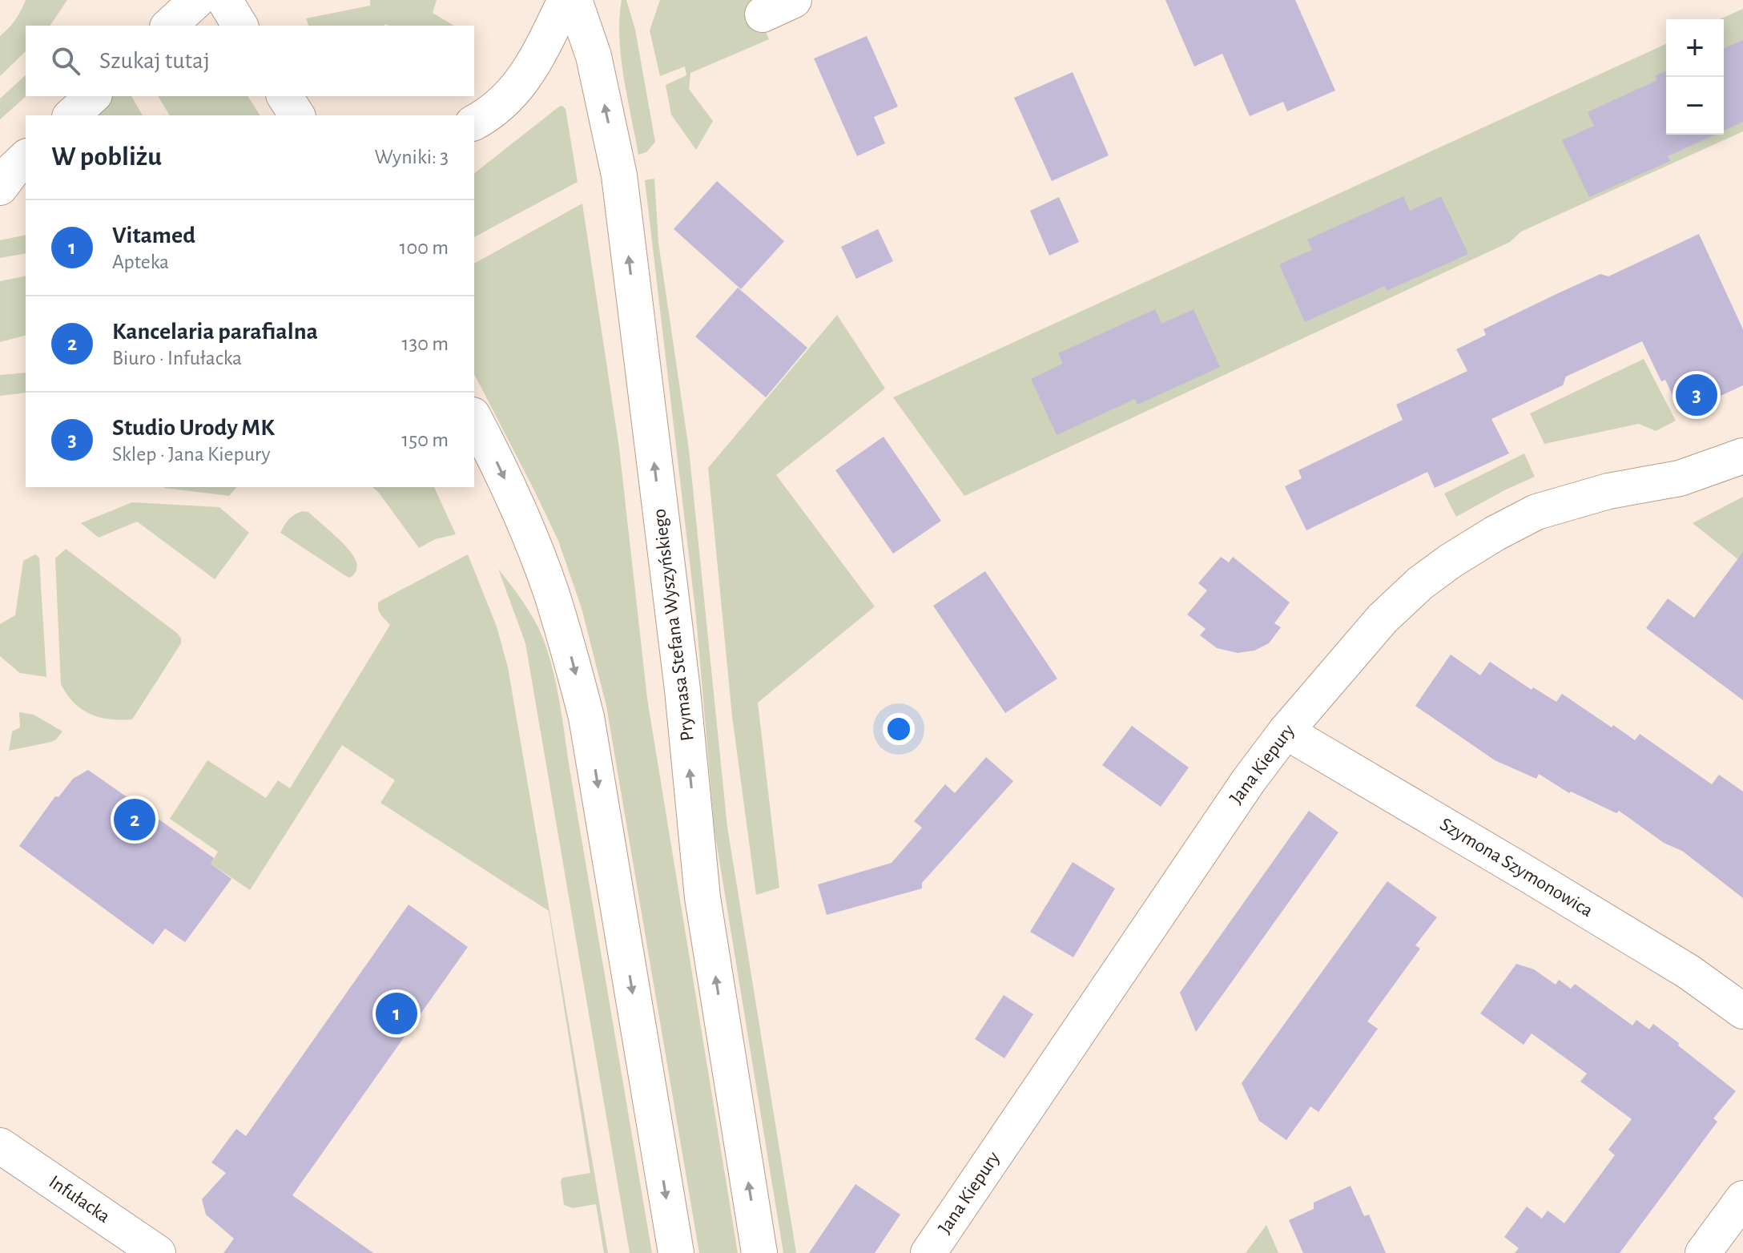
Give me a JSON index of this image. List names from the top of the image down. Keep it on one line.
{"streets":{"main road":["Prymasa Stefana Wyszyńskiego","Jana Kiepury","Szymona Szymonowica","Infułacka"]},"crossings":[["Jana Kiepury","Szymona Szymonowica"]],"page":{"map_buttons":["+","−"],"search":"Szukaj tutaj","heading":["W pobliżu","Wyniki: 3"],"list":[{"mark":"1","name":"Vitamed","note":"Apteka","value":"100 m"},{"mark":"2","name":"Kancelaria parafialna","note":"Biuro · Infułacka","value":"130 m"},{"mark":"3","name":"Studio Urody MK","note":"Sklep · Jana Kiepury","value":"150 m"}],"pins":["3","2","1"]}}
